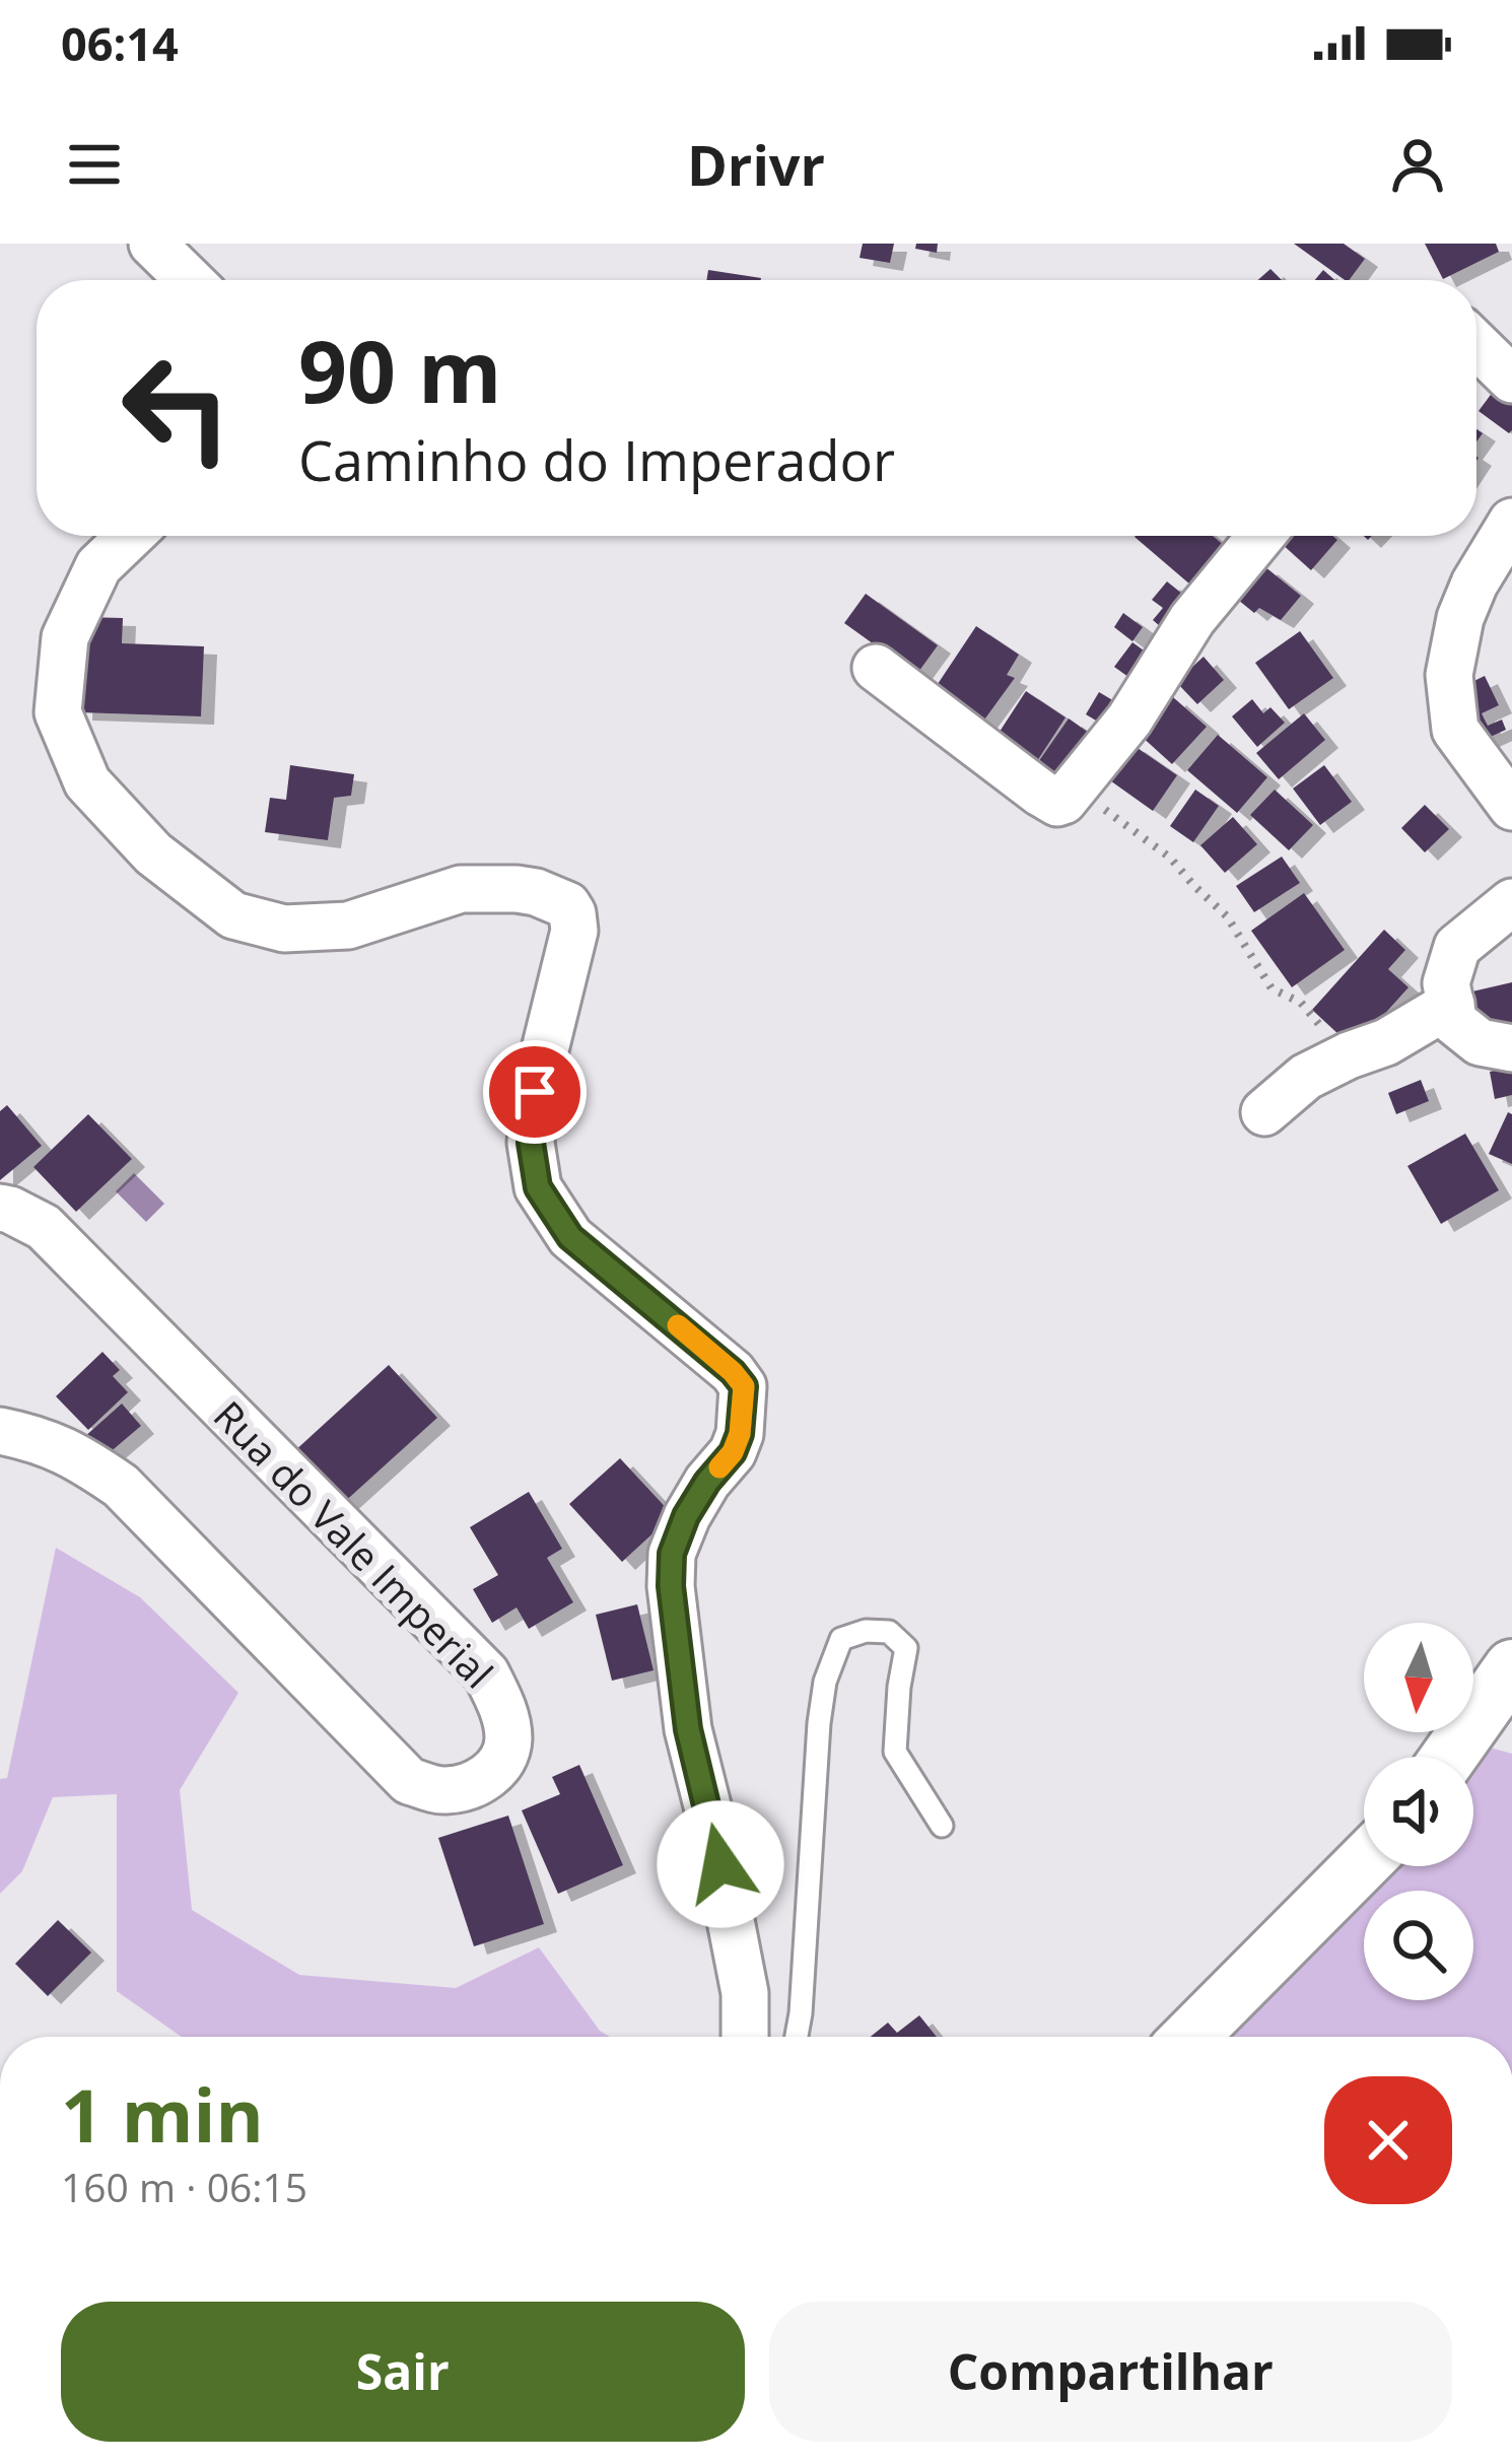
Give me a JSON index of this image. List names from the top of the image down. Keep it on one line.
{"streets":{"street":["Rua do Vale Imperial"]},"north":"bottom","page":{"status":"06:14","header":"Drivr","turn":["90 m","Caminho do Imperador"],"heading":["1 min","160 m · 06:15"],"buttons":["Sair","Compartilhar"]}}
